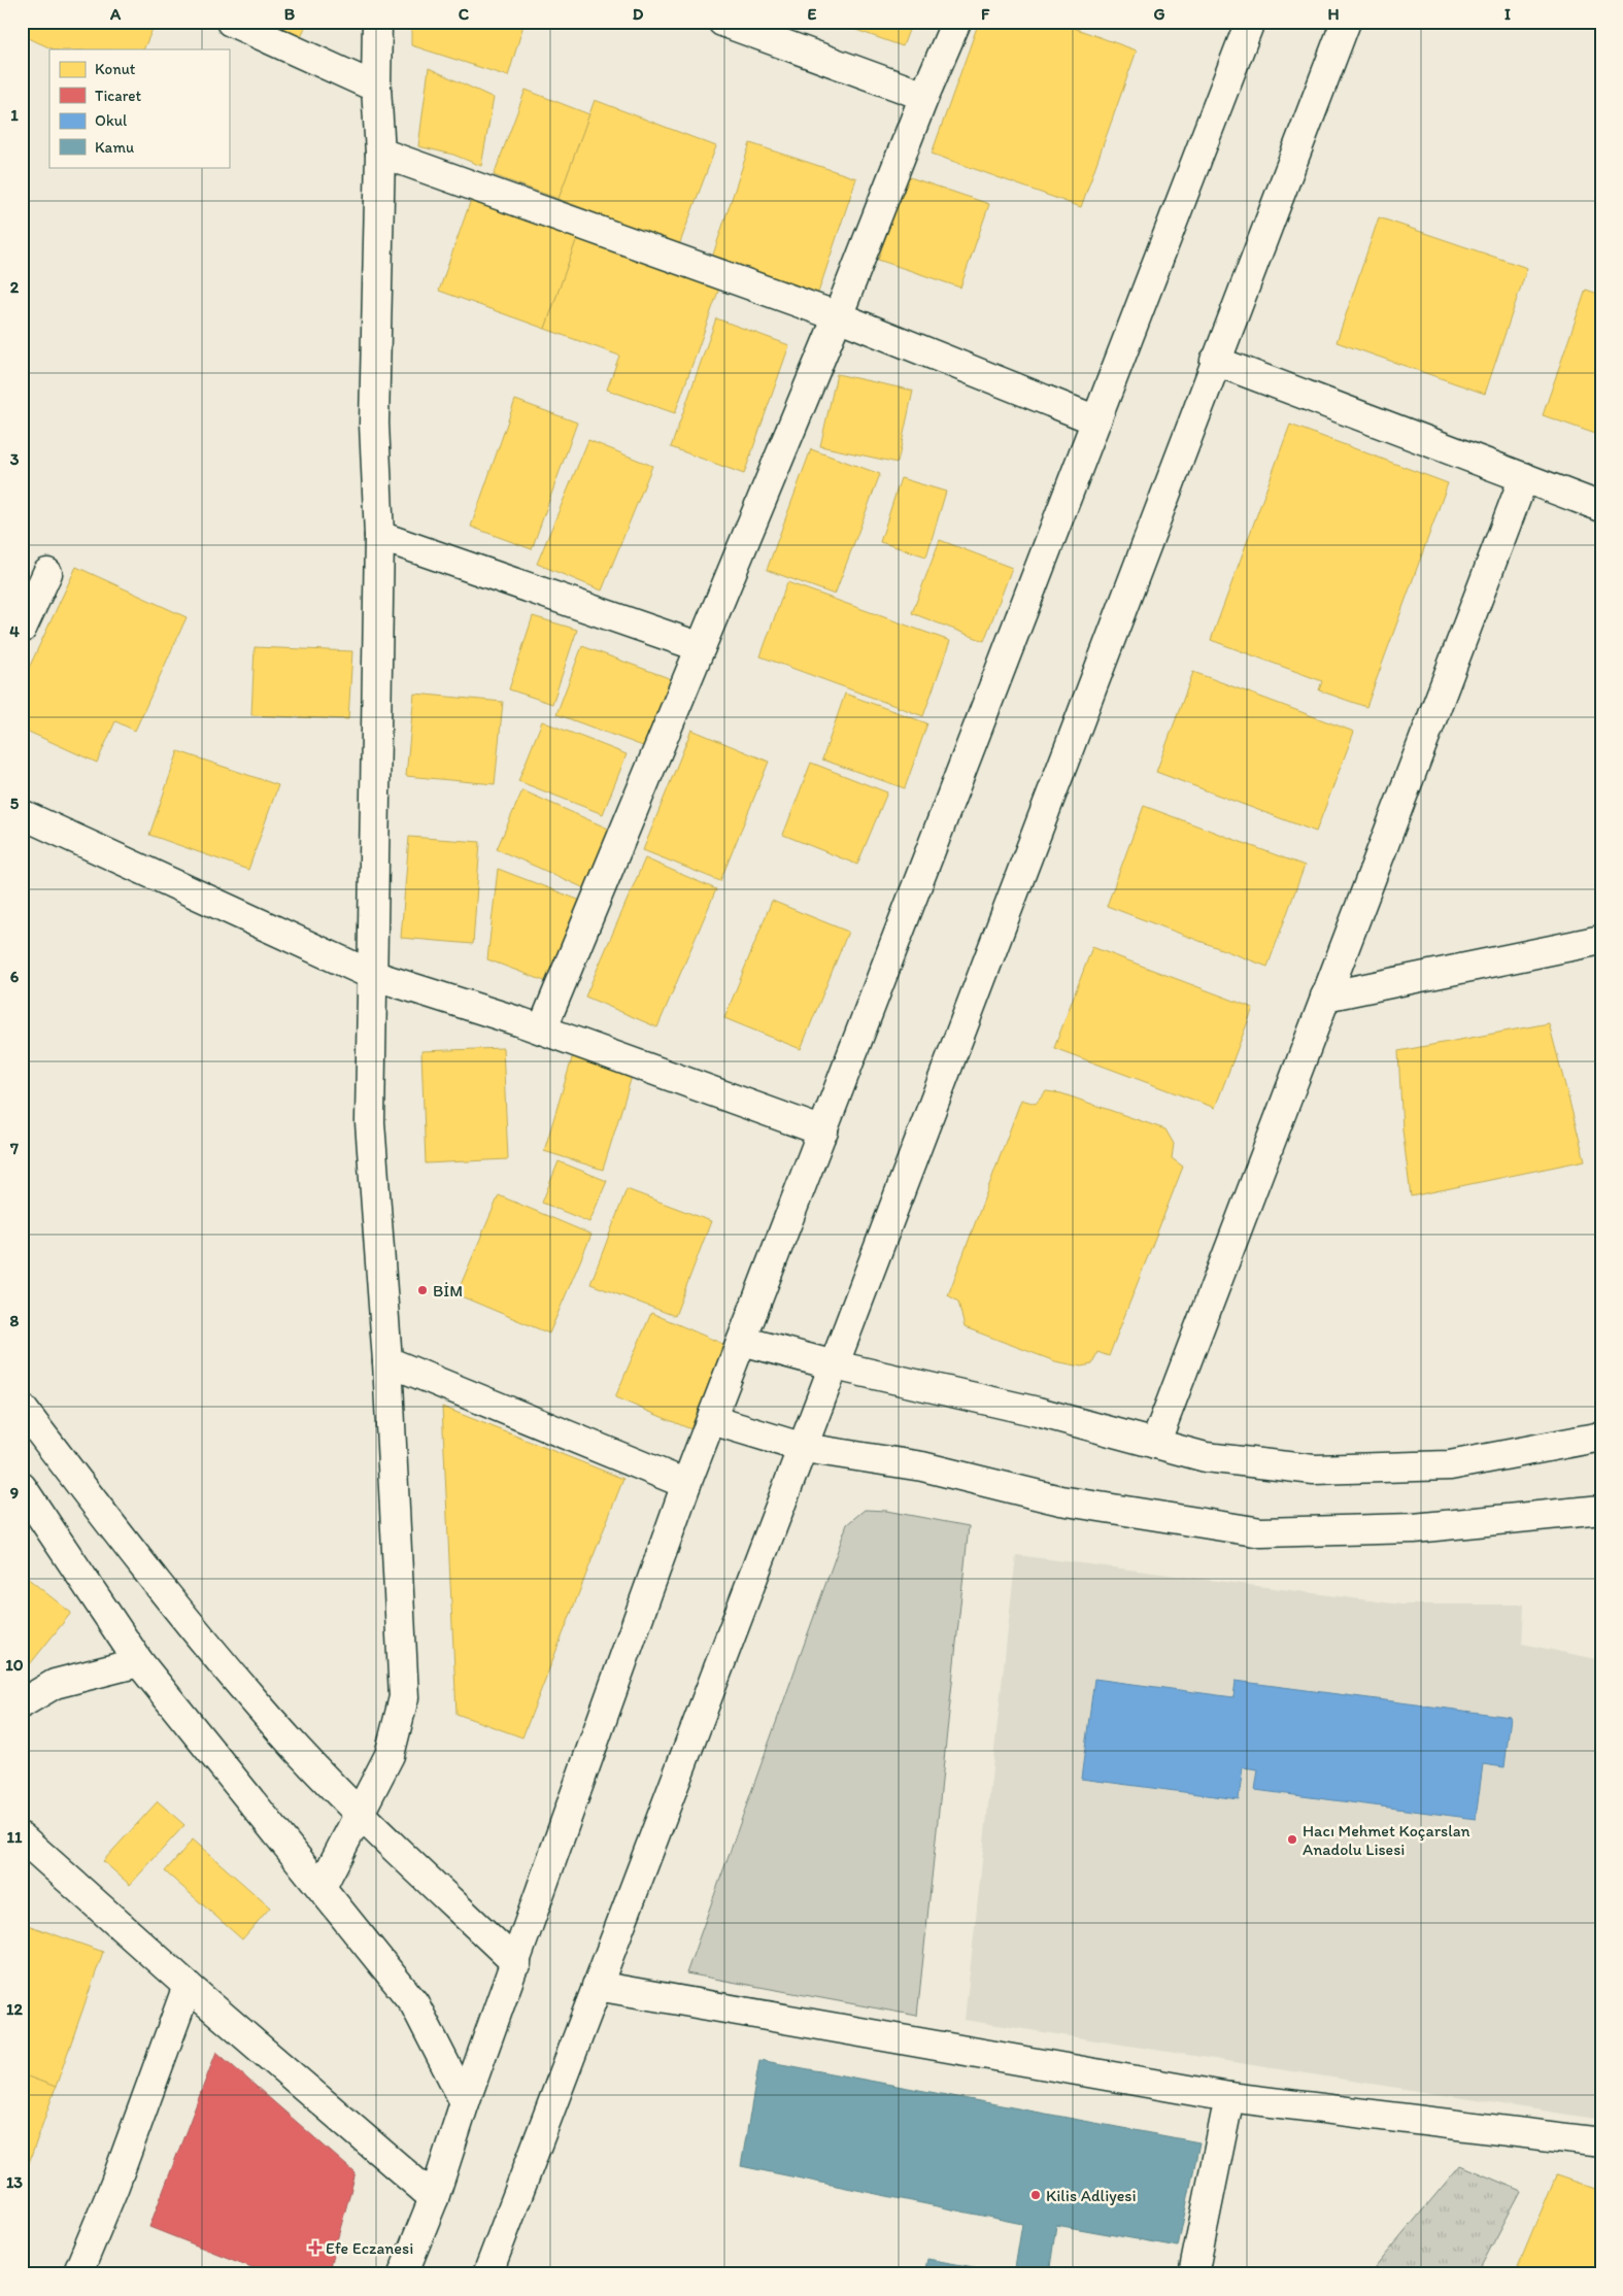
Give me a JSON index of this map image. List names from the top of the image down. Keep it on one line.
{"places":{"other":["BİM","Hacı Mehmet Koçarslan Anadolu Lisesi","Kilis Adliyesi"],"health":["Efe Eczanesi"]},"legend":["Konut","Ticaret","Okul","Kamu"],"grid":{"columns":["A","B","C","D","E","F","G","H","I"],"rows":["1","2","3","4","5","6","7","8","9","10","11","12","13"]}}
